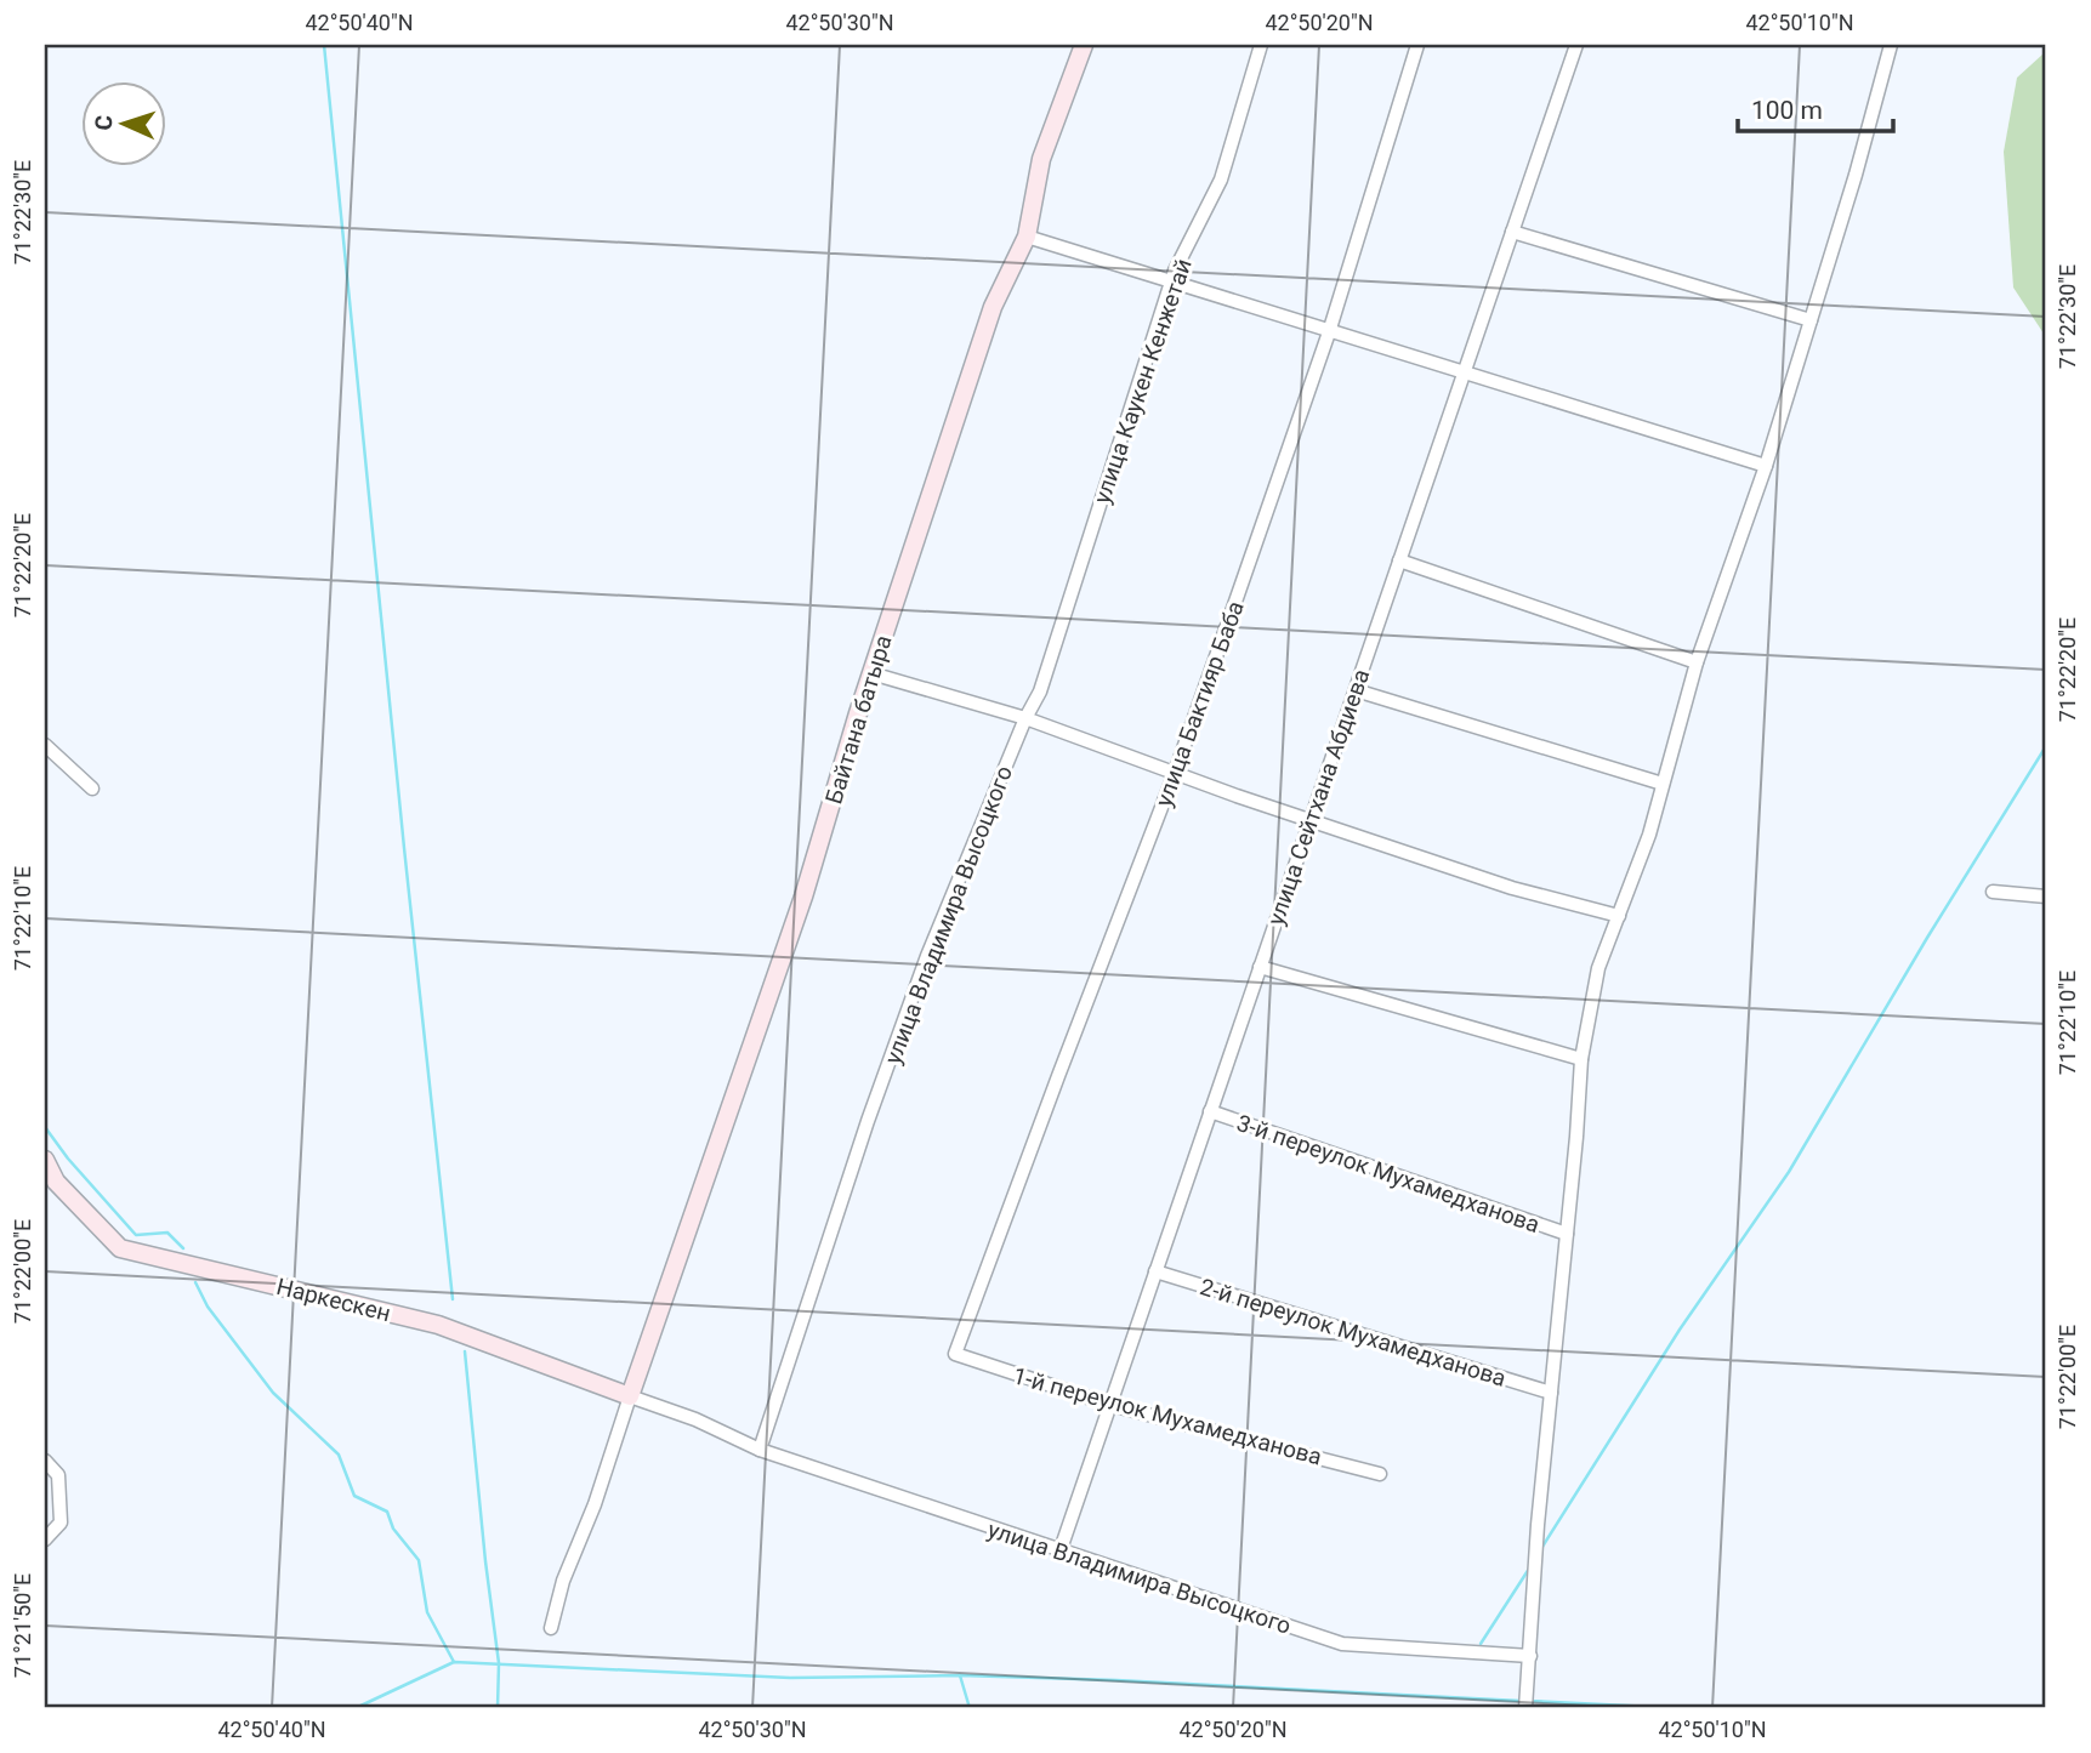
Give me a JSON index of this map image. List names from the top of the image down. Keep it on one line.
{"streets":{"street":["улица Каукен Кенжетай","улица Бактияр Баба","Байтана батыра","улица Сейтхана Абдиева","улица Владимира Высоцкого","3-й переулок Мухамедханова","Наркескен","2-й переулок Мухамедханова","1-й переулок Мухамедханова"]},"crossings":[["улица Каукен Кенжетай","улица Владимира Высоцкого"],["улица Бактияр Баба","1-й переулок Мухамедханова"],["Байтана батыра","улица Владимира Высоцкого"],["Байтана батыра","Наркескен"],["улица Сейтхана Абдиева","улица Владимира Высоцкого"],["улица Сейтхана Абдиева","3-й переулок Мухамедханова"],["улица Сейтхана Абдиева","2-й переулок Мухамедханова"],["улица Сейтхана Абдиева","1-й переулок Мухамедханова"],["улица Владимира Высоцкого","Наркескен"]],"scale_bar":"100 m","north":"left","coordinates":["42°50'40\"N","42°50'30\"N","42°50'20\"N","42°50'10\"N","71°22'30\"E","71°22'20\"E","71°22'10\"E","71°22'00\"E","71°21'50\"E"]}
